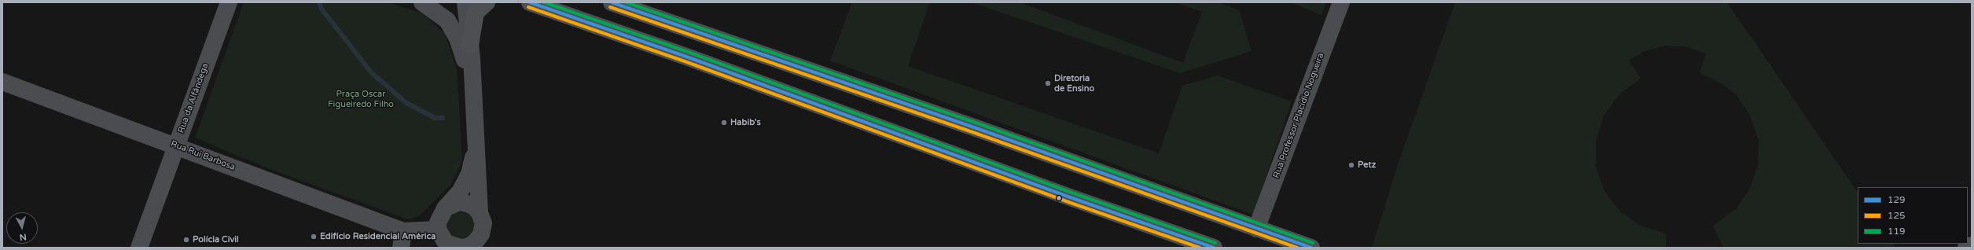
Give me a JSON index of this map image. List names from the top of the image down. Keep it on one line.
{"streets":{"street":["Rua da Alfândega","Rua Professor Placídio Nogueira","Rua Rui Barbosa"]},"crossings":[["Rua da Alfândega","Rua Rui Barbosa"]],"parks":["Praça Oscar Figueiredo Filho"],"places":["Diretoria de Ensino","Habib's","Petz","Edifício Residencial América","Polícia Civil"],"lines":["transit line 129","transit line 119","transit line 125"],"legend":["129","125","119"],"north":"bottom"}
